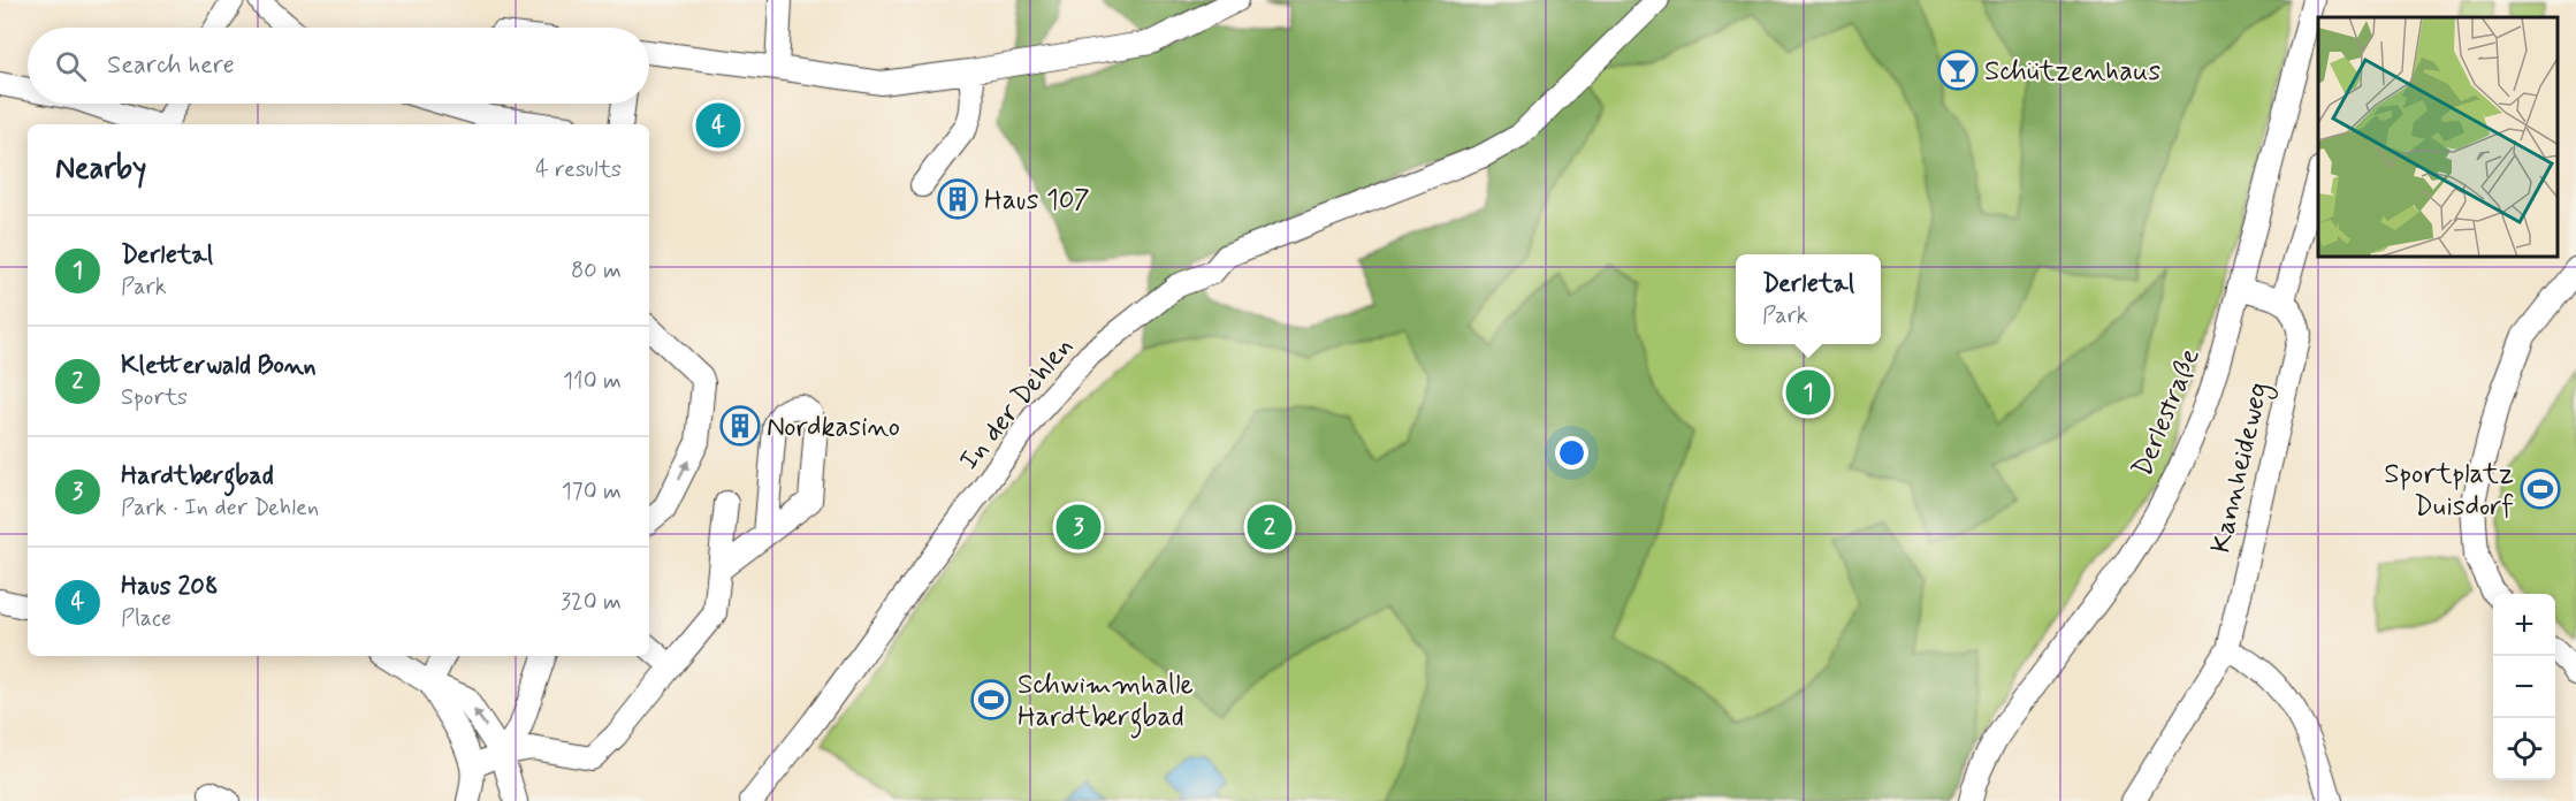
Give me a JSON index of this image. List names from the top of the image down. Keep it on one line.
{"streets":{"street":["In der Dehlen","Derlestraße","Kannheideweg"]},"places":{"bar":["Schützenhaus"],"building":["Haus 107","Nordkasino"],"sports":["Sportplatz Duisdorf","Schwimmhalle Hardtbergbad"]},"page":{"search":"Search here","pins":["4","1","2","3"],"heading":["Nearby","4 results"],"list":[{"mark":"1","name":"Derletal","note":"Park","value":"80 m"},{"mark":"2","name":"Kletterwald Bonn","note":"Sports","value":"110 m"},{"mark":"3","name":"Hardtbergbad","note":"Park · In der Dehlen","value":"170 m"},{"mark":"4","name":"Haus 208","note":"Place","value":"320 m"}],"popup":["Derletal","Park"],"map_buttons":["+","−"]}}
